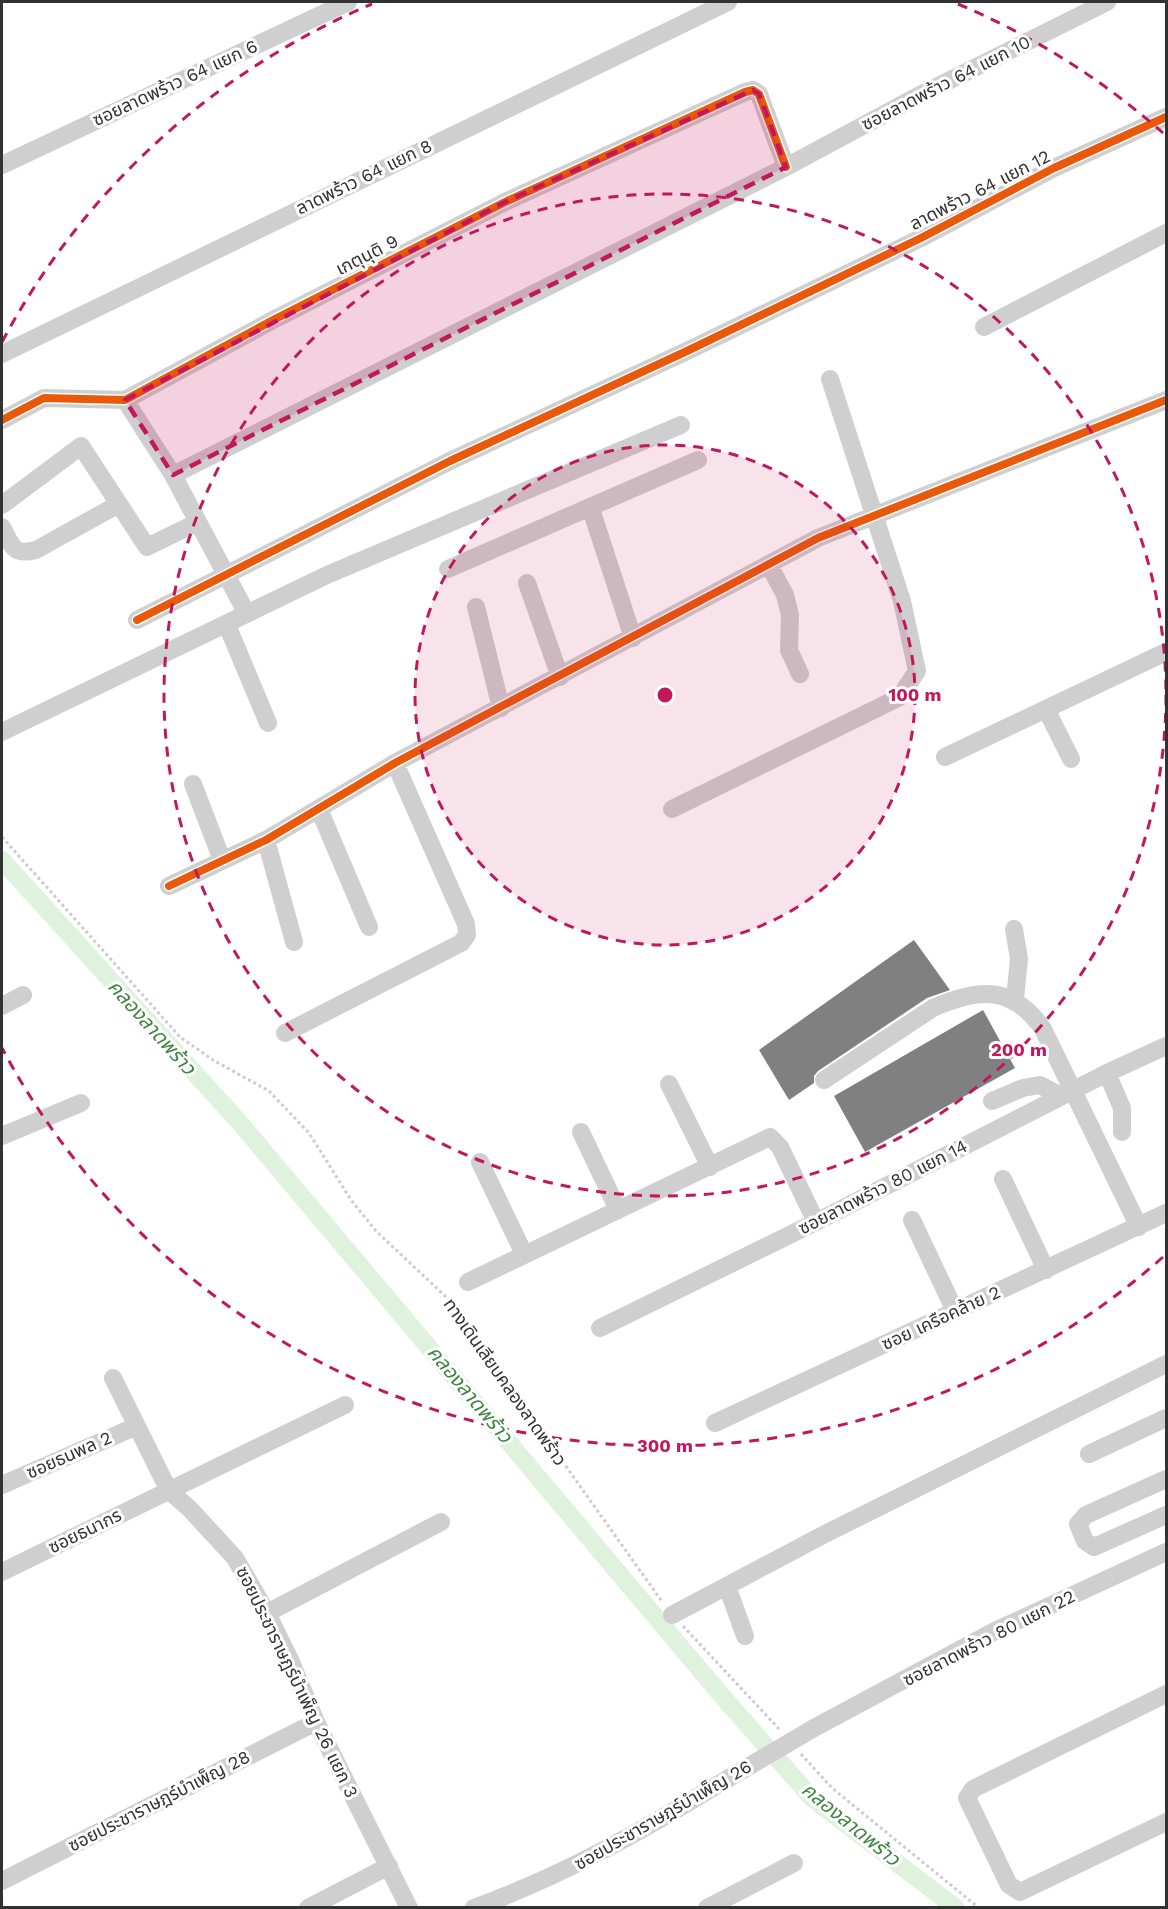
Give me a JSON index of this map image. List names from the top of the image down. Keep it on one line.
{"streets":{"street":["ซอยลาดพร้าว 64 แยก 6","ซอยลาดพร้าว 64 แยก 10","ลาดพร้าว 64 แยก 8","ลาดพร้าว 64 แยก 12","เกตุนุติ 9","ซอยลาดพร้าว 80 แยก 14","ซอย เครือคล้าย 2","ซอยธนพล 2","ซอยธนากร","ซอยลาดพร้าว 80 แยก 22","ซอยประชาราษฎร์บำเพ็ญ 26 แยก 3","ซอยประชาราษฎร์บำเพ็ญ 28","ซอยประชาราษฎร์บำเพ็ญ 26"],"path":["ทางเดินเลียบคลองลาดพร้าว"]},"crossings":[["ซอยลาดพร้าว 64 แยก 10","เกตุนุติ 9"],["ซอยธนพล 2","ซอยประชาราษฎร์บำเพ็ญ 26 แยก 3"],["ซอยธนากร","ซอยประชาราษฎร์บำเพ็ญ 26 แยก 3"],["ซอยลาดพร้าว 80 แยก 22","ซอยประชาราษฎร์บำเพ็ญ 26"],["ซอยประชาราษฎร์บำเพ็ญ 26 แยก 3","ซอยประชาราษฎร์บำเพ็ญ 28"]],"water":["คลองลาดพร้าว"],"rings":["100 m","200 m","300 m"]}
